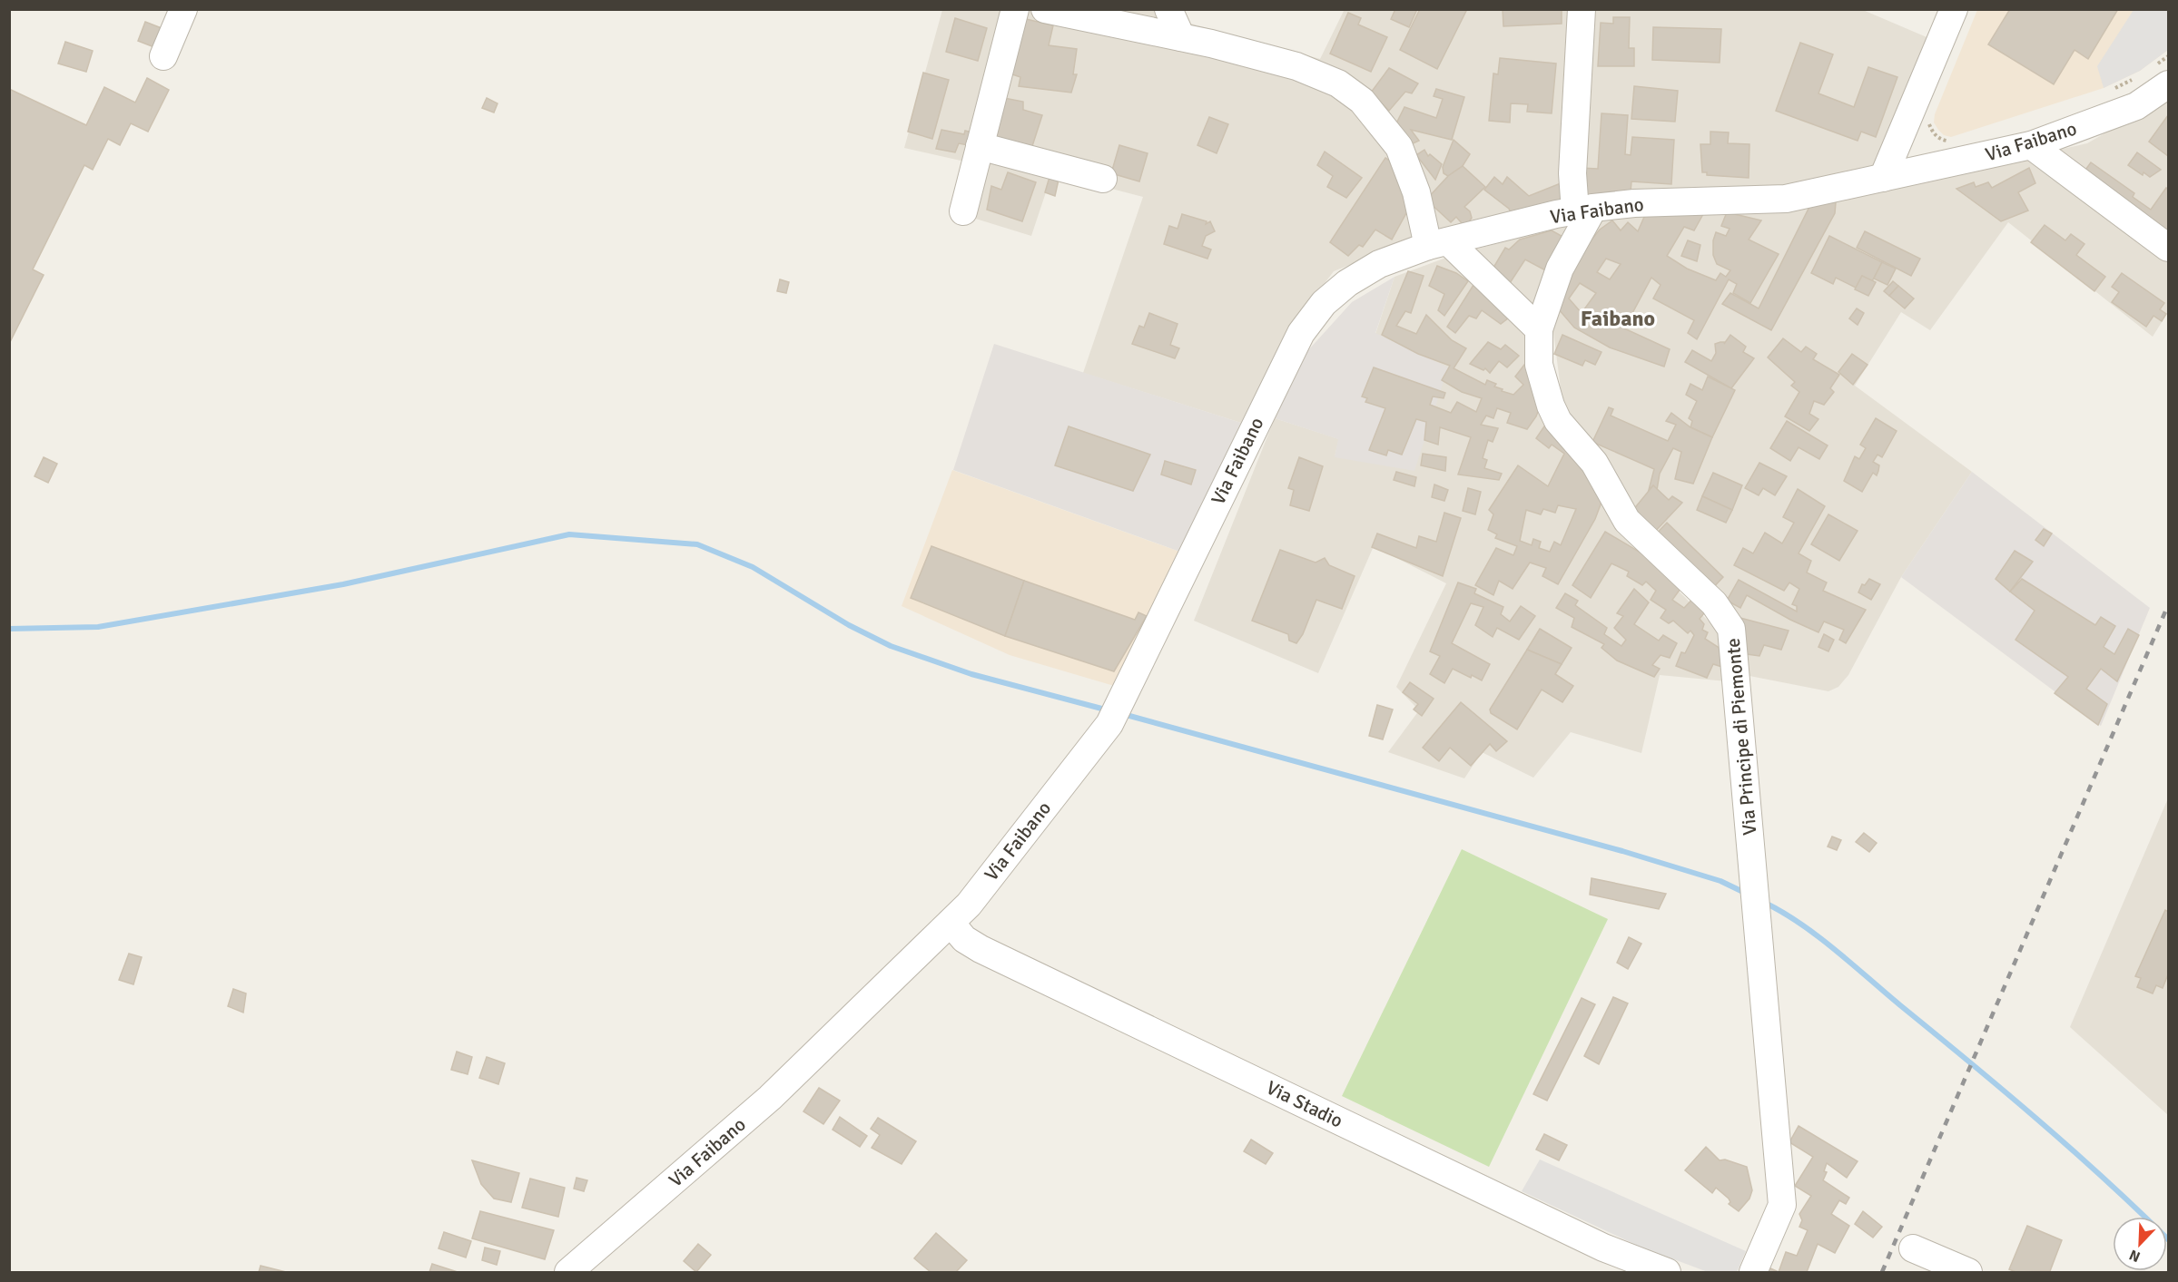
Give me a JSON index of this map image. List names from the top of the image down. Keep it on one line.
{"streets":{"street":["Via Faibano","Via Principe di Piemonte","Via Stadio"]},"crossings":[["Via Faibano","Via Principe di Piemonte"],["Via Faibano","Via Stadio"]],"districts":["Faibano"],"north":"bottom left"}
